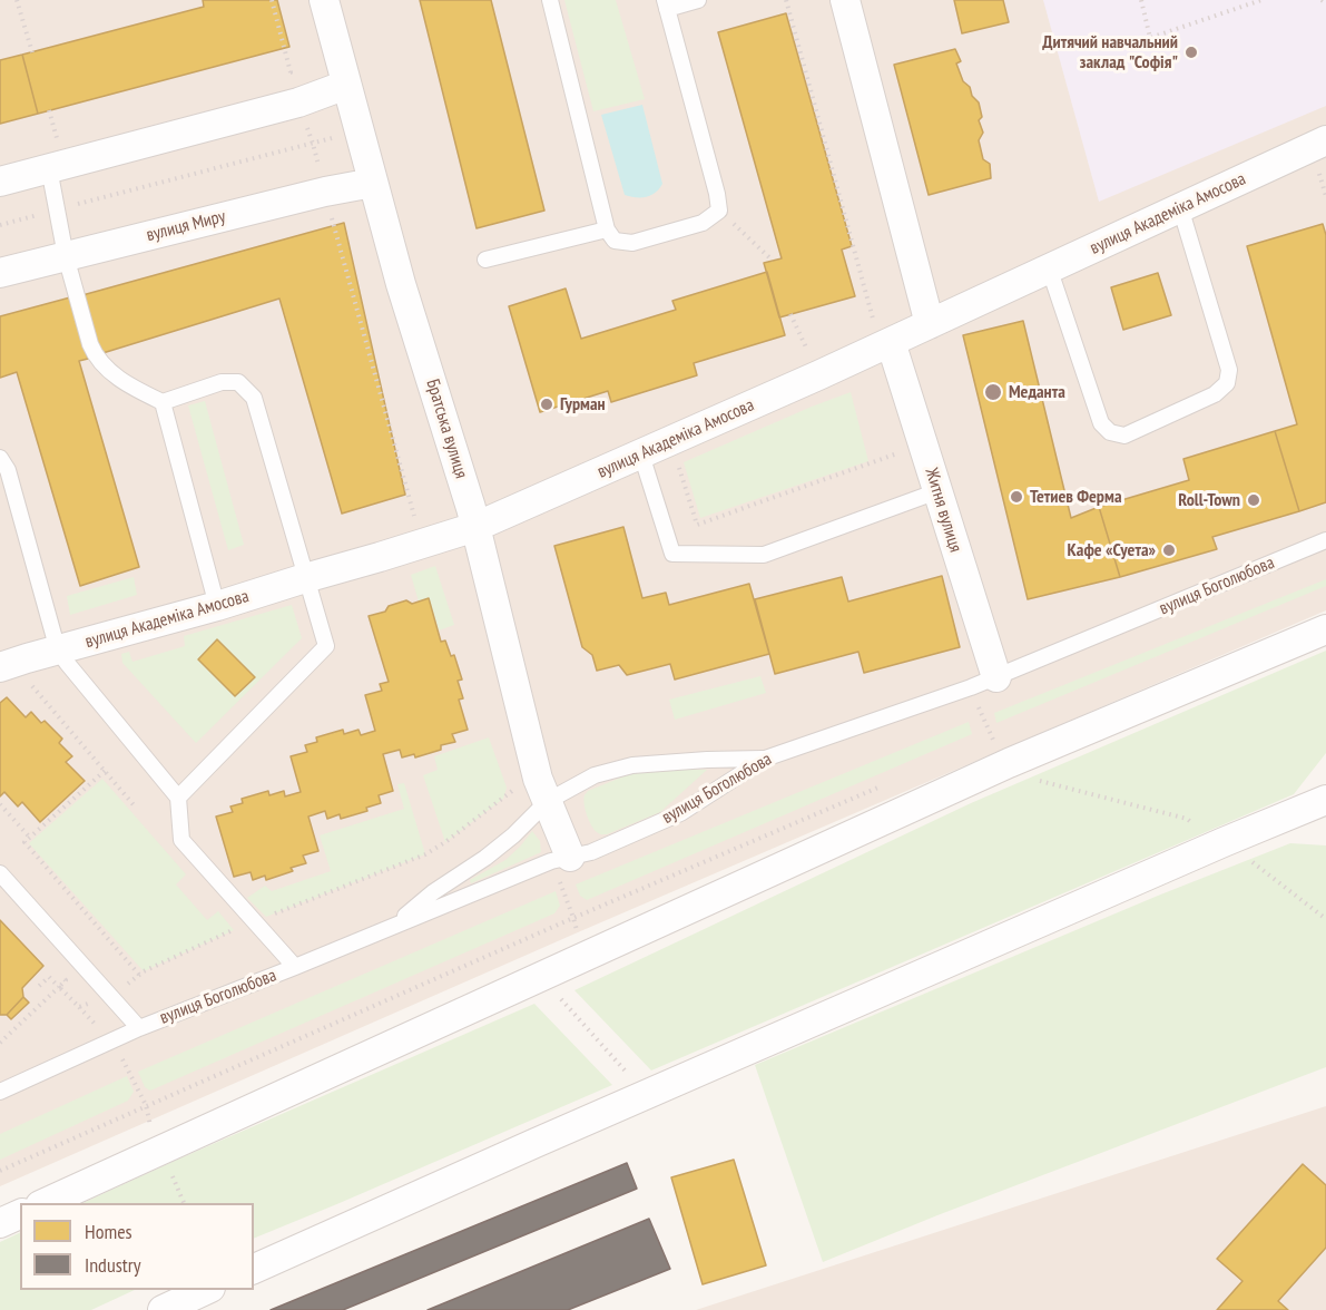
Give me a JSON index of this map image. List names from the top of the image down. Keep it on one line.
{"streets":{"street":["вулиця Академіка Амосова","вулиця Миру","Братська вулиця","Житня вулиця"],"lane":["вулиця Боголюбова"]},"crossings":[["вулиця Академіка Амосова","Братська вулиця"],["вулиця Академіка Амосова","Житня вулиця"],["вулиця Миру","Братська вулиця"],["Братська вулиця","вулиця Боголюбова"],["Житня вулиця","вулиця Боголюбова"]],"places":["Дитячий навчальний заклад \"Софія\"","Меданта","Гурман","Тетиев Ферма","Roll-Town","Кафе «Суета»"],"legend":["Homes","Industry"]}
